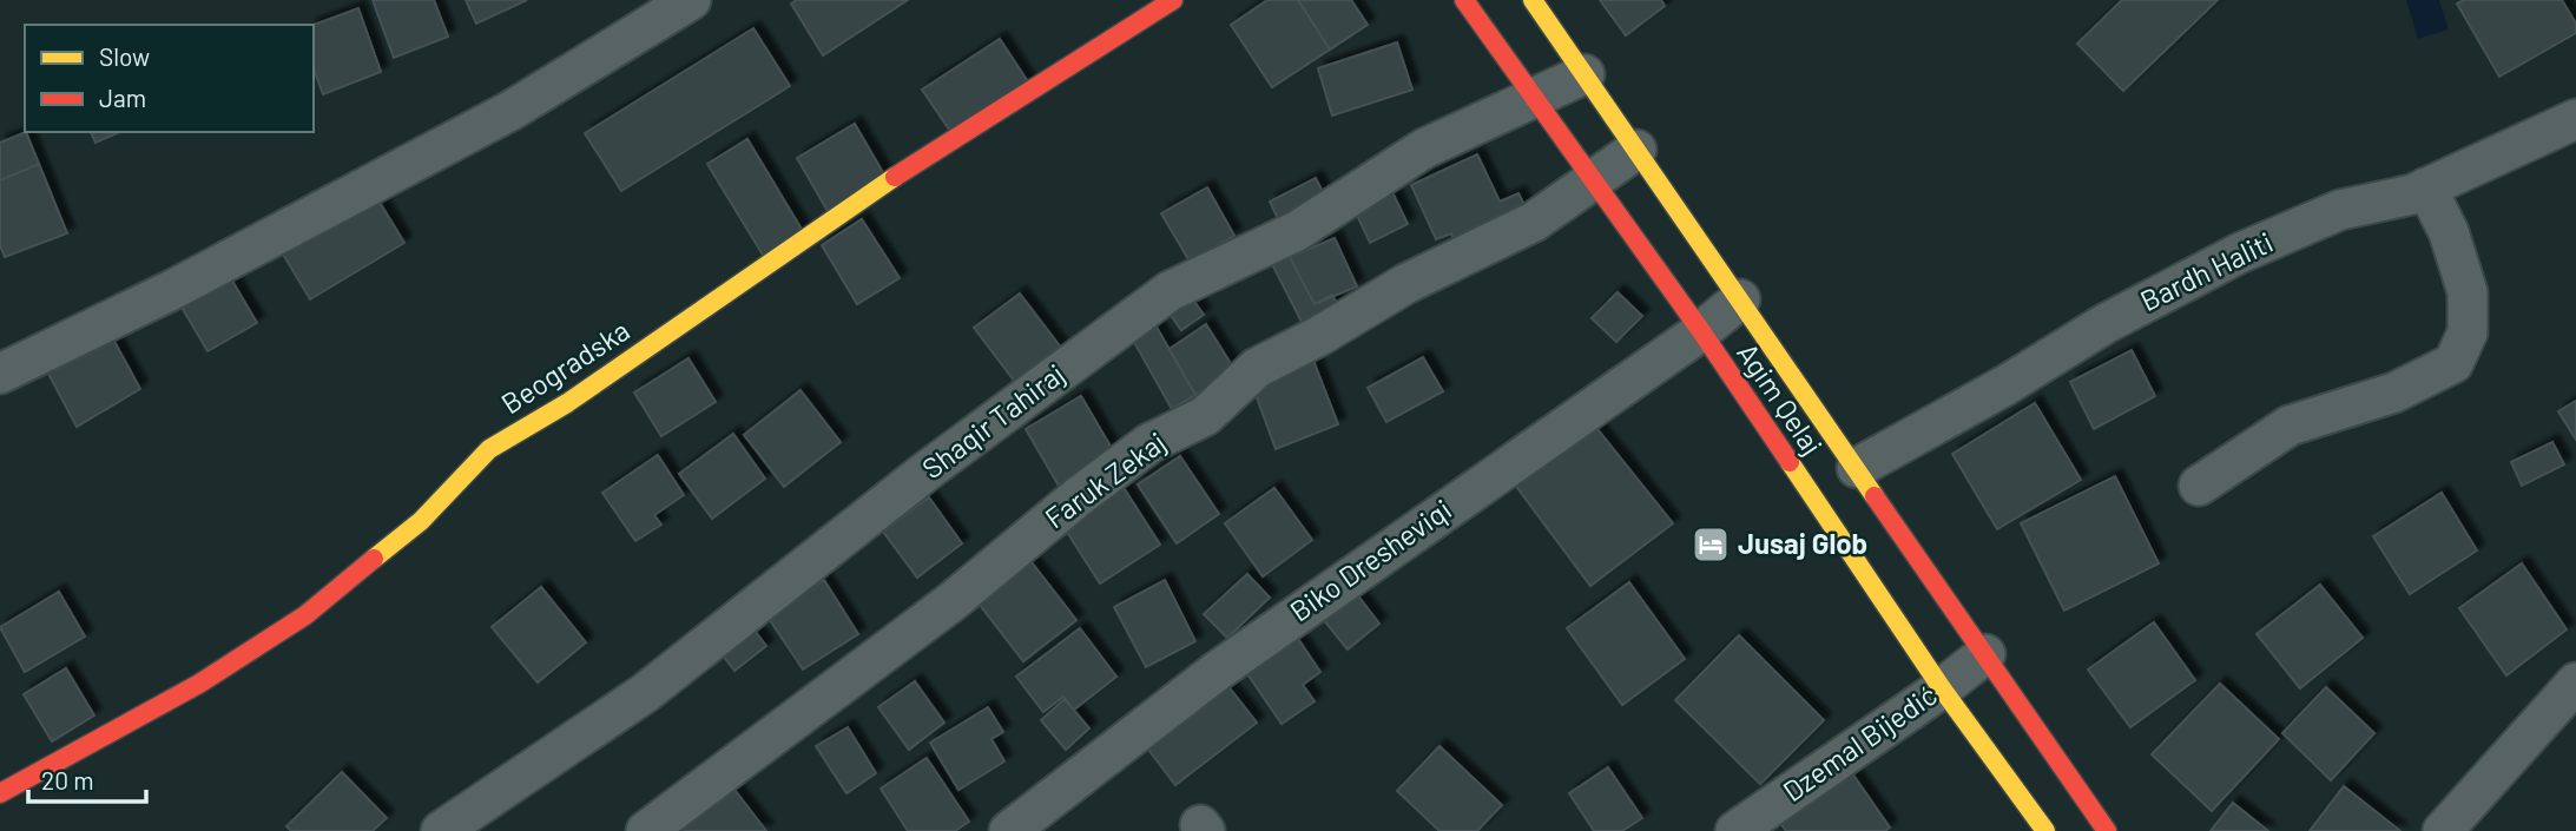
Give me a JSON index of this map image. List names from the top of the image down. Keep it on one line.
{"streets":{"main road":["Beogradska","Agim Qelaj"],"street":["Bardh Haliti","Shaqir Tahiraj","Faruk Zekaj","Biko Dresheviqi","Dzemal Bijedić"]},"crossings":[["Bardh Haliti","Agim Qelaj"],["Agim Qelaj","Shaqir Tahiraj"],["Agim Qelaj","Faruk Zekaj"],["Agim Qelaj","Biko Dresheviqi"],["Agim Qelaj","Dzemal Bijedić"]],"places":{"hotel":["Jusaj Glob"]},"legend":["Slow","Jam"],"scale_bar":"20 m"}
